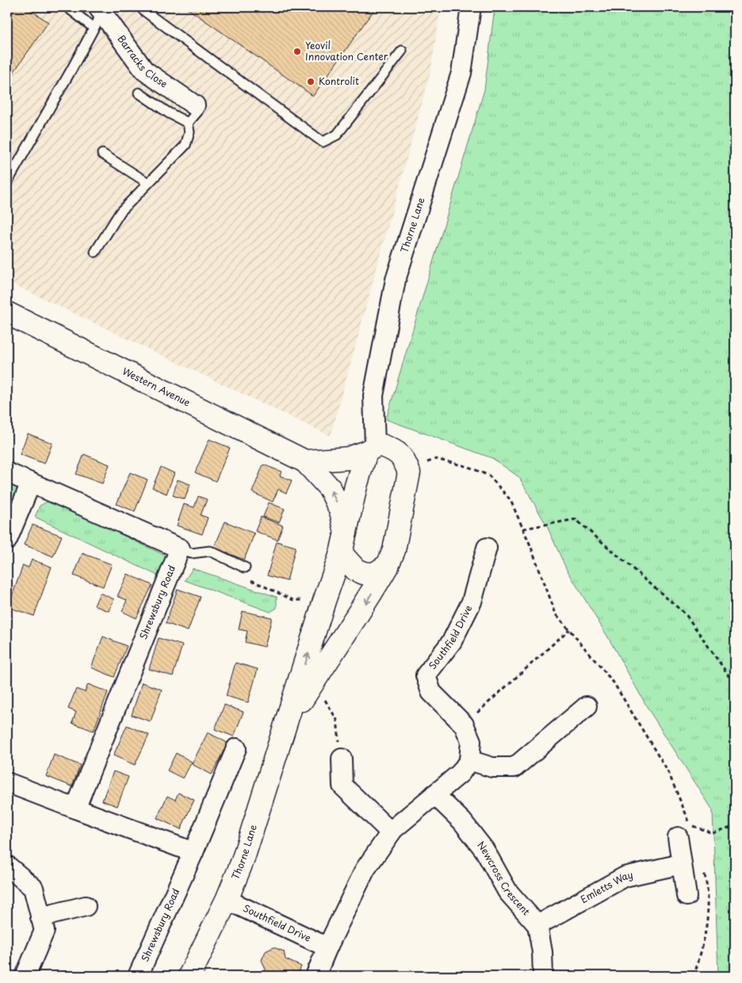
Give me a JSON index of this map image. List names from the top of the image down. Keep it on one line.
{"streets":{"street":["Barracks Close","Thorne Lane","Western Avenue","Shrewsbury Road","Southfield Drive","Newcross Crescent","Emletts Way"]},"crossings":[["Thorne Lane","Western Avenue"],["Thorne Lane","Southfield Drive"],["Newcross Crescent","Emletts Way"]],"places":["Yeovil Innovation Center","Kontrolit"]}
